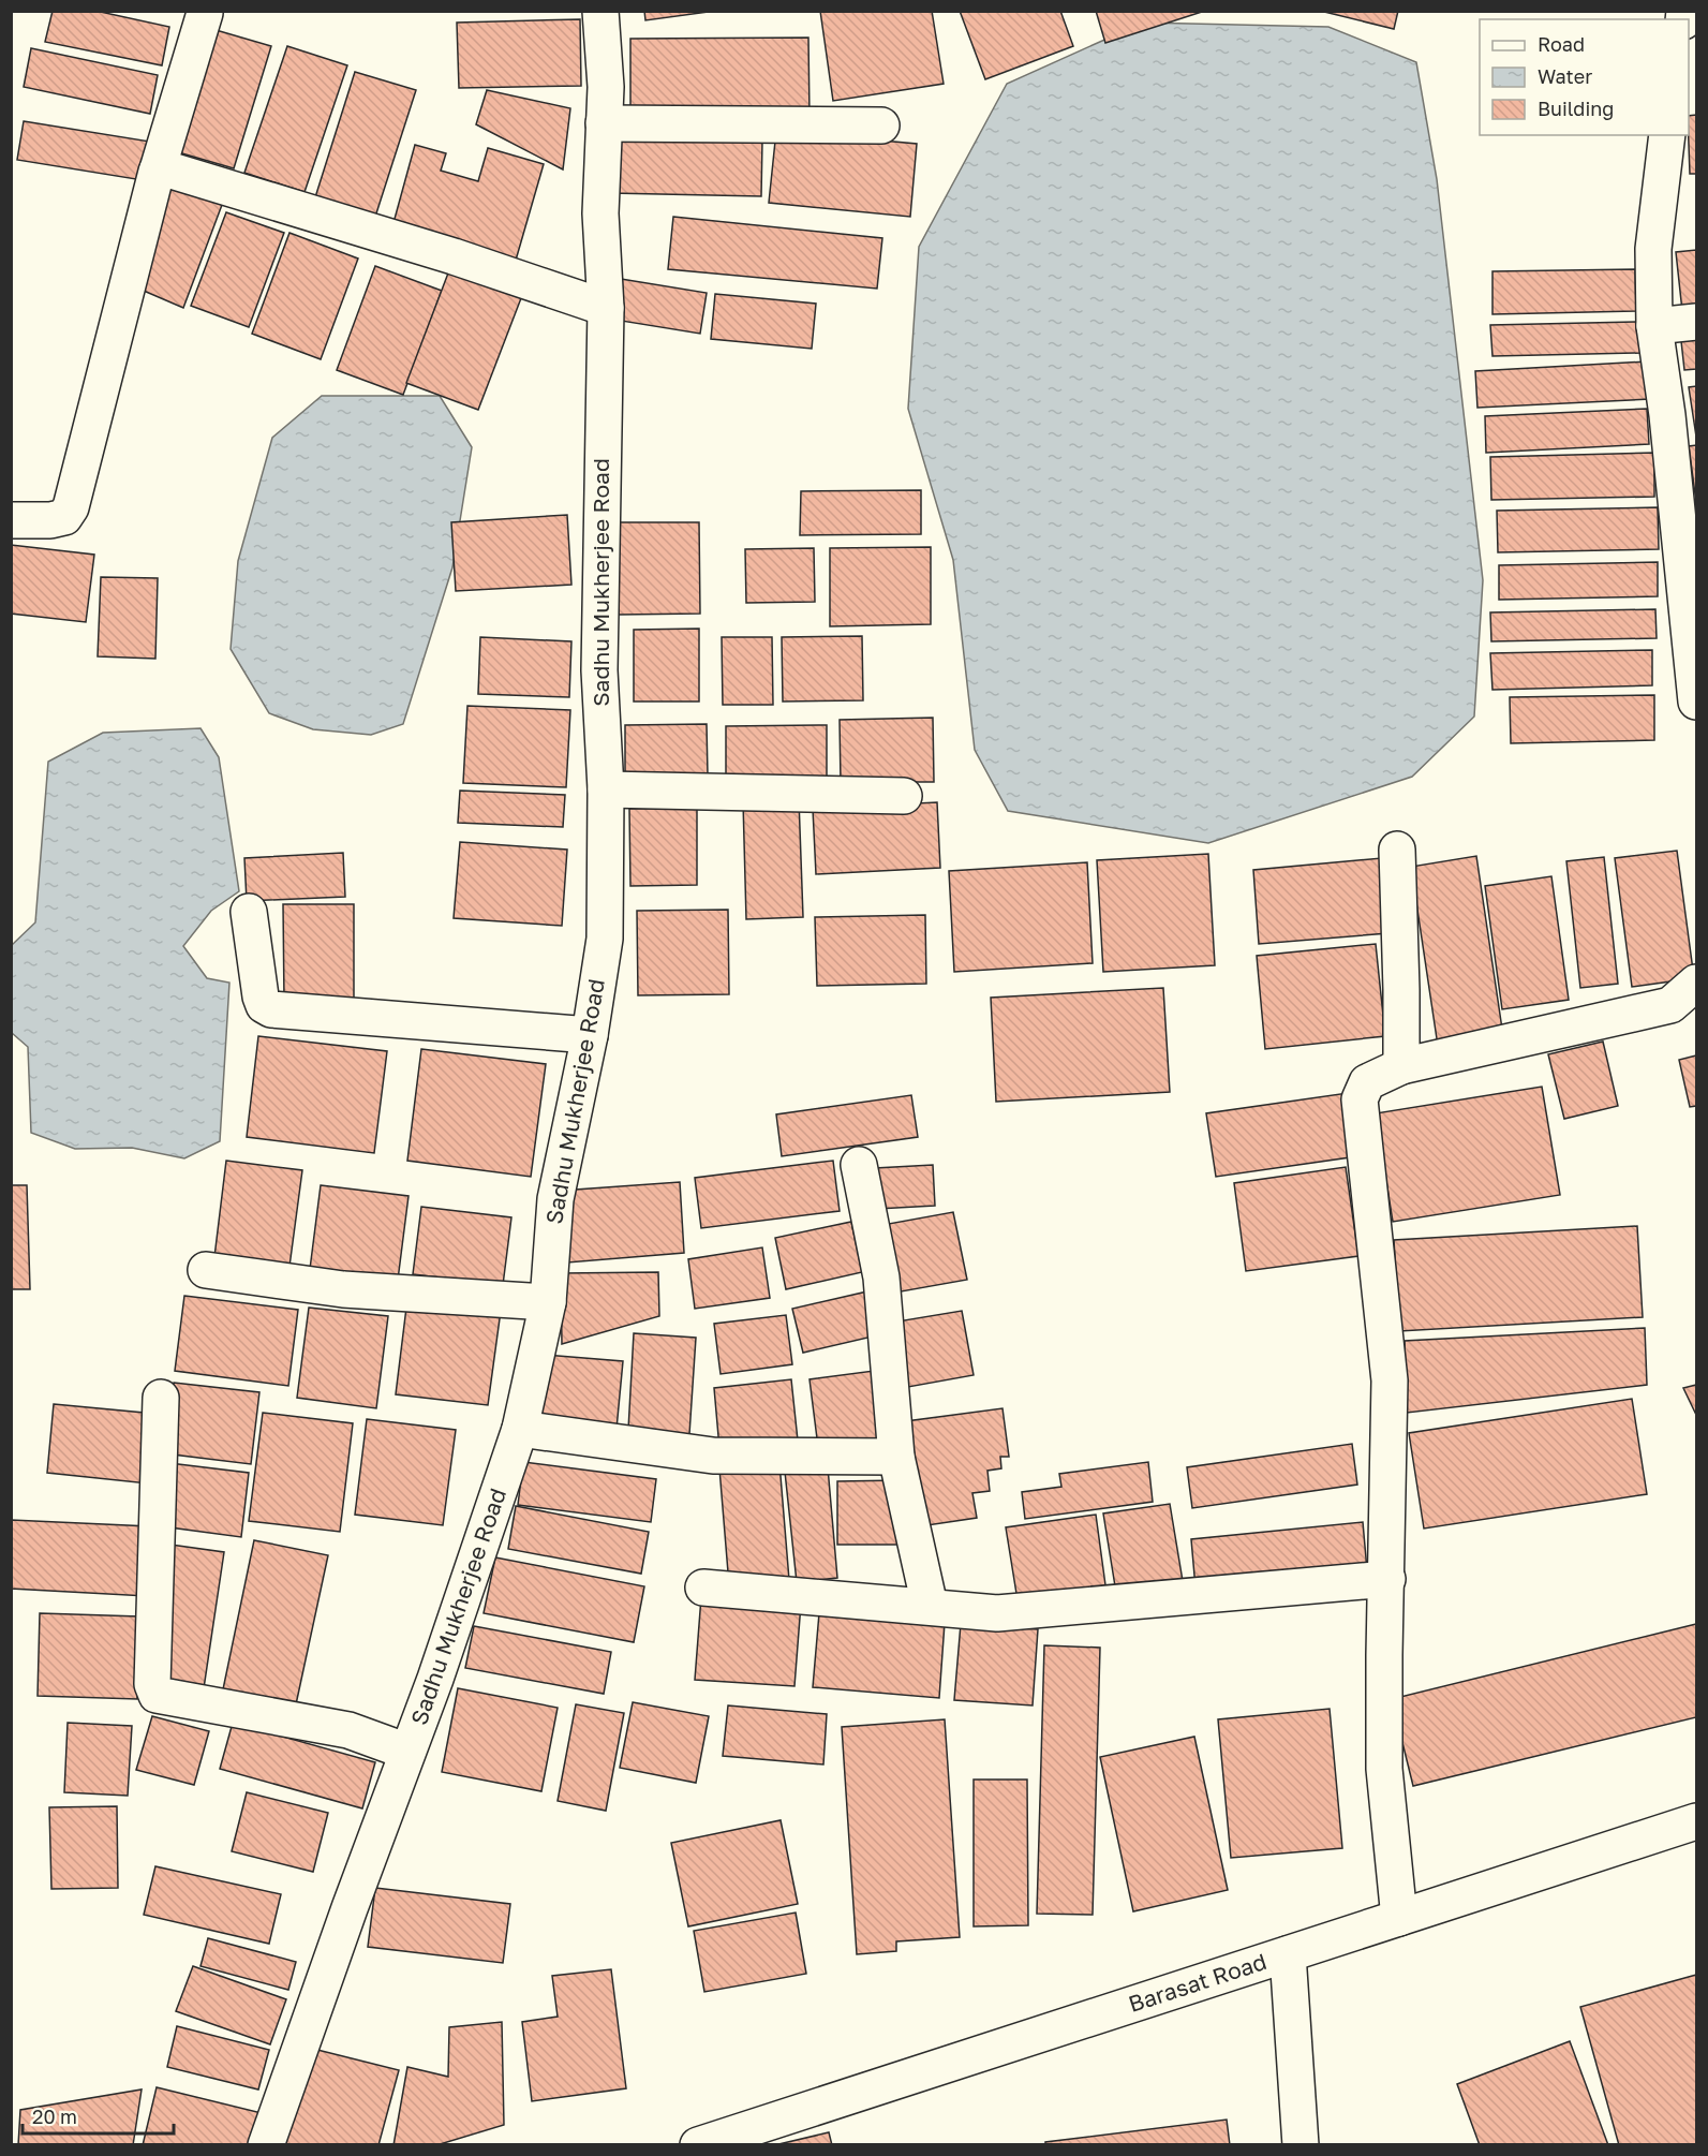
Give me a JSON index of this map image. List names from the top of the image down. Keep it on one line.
{"streets":{"street":["Sadhu Mukherjee Road","Barasat Road"]},"legend":["Road","Water","Building"],"scale_bar":"20 m"}
